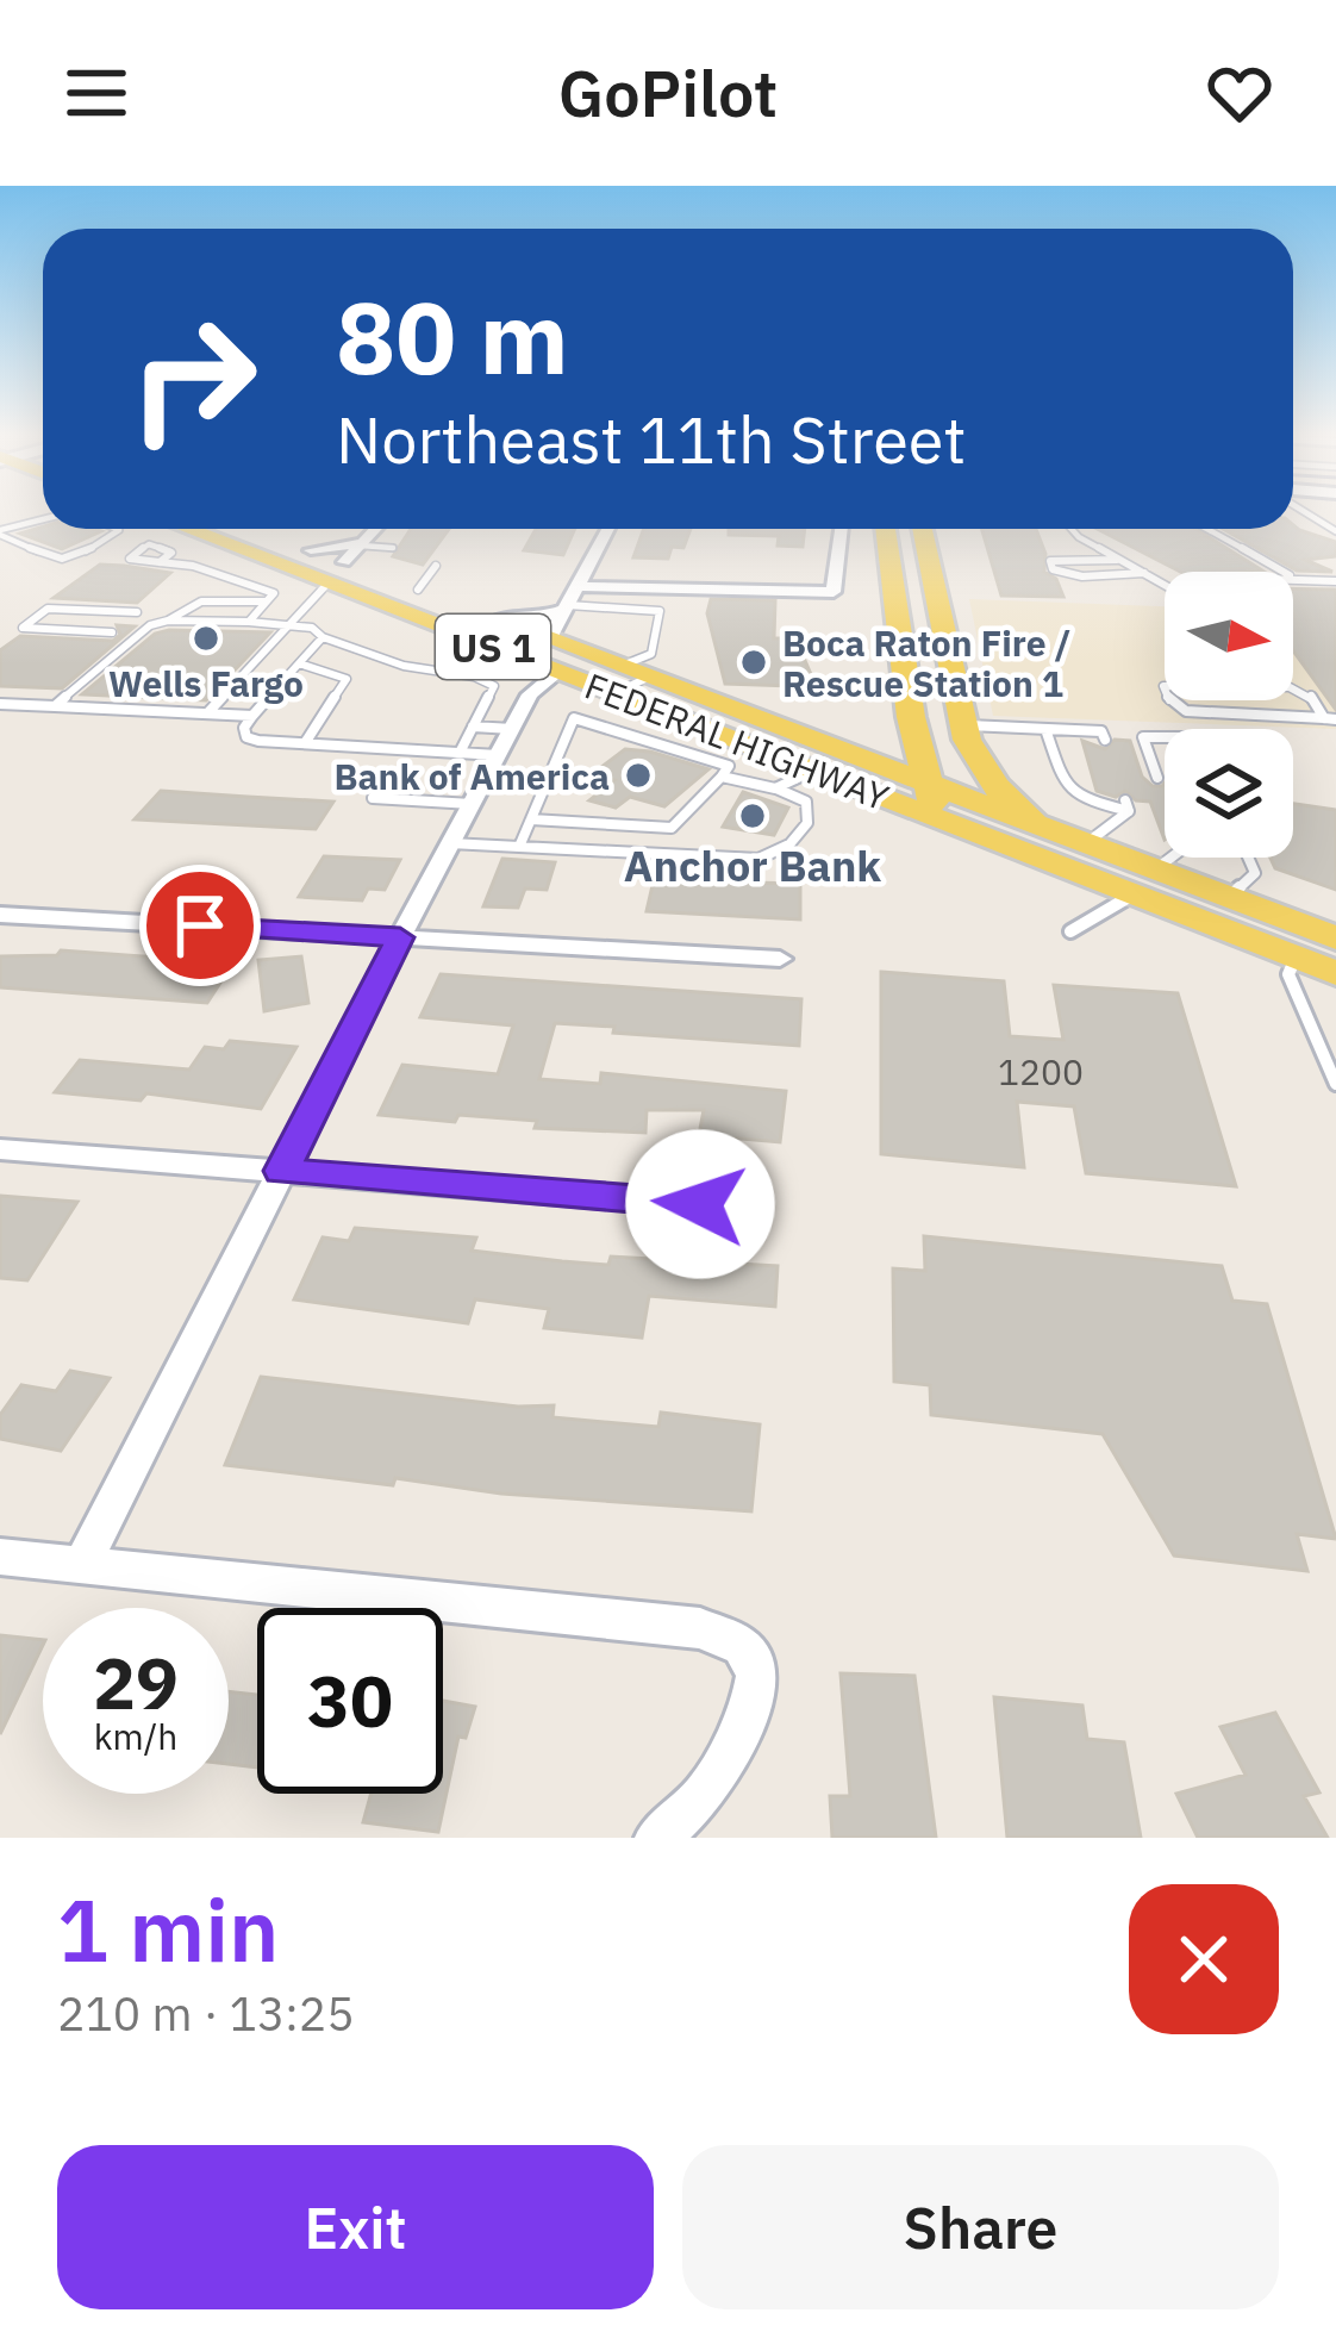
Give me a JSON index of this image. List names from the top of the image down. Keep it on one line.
{"streets":{"main road":["US 1","FEDERAL HIGHWAY"]},"crossings":[["US 1","FEDERAL HIGHWAY"]],"places":["Wells Fargo","Boca Raton Fire / Rescue Station 1","Bank of America","Anchor Bank"],"house_numbers":["1200"],"north":"right","page":{"header":"GoPilot","turn":["80 m","Northeast 11th Street"],"speed":"29 km/h","limit":"30","heading":["1 min","210 m · 13:25"],"buttons":["Exit","Share"]}}
